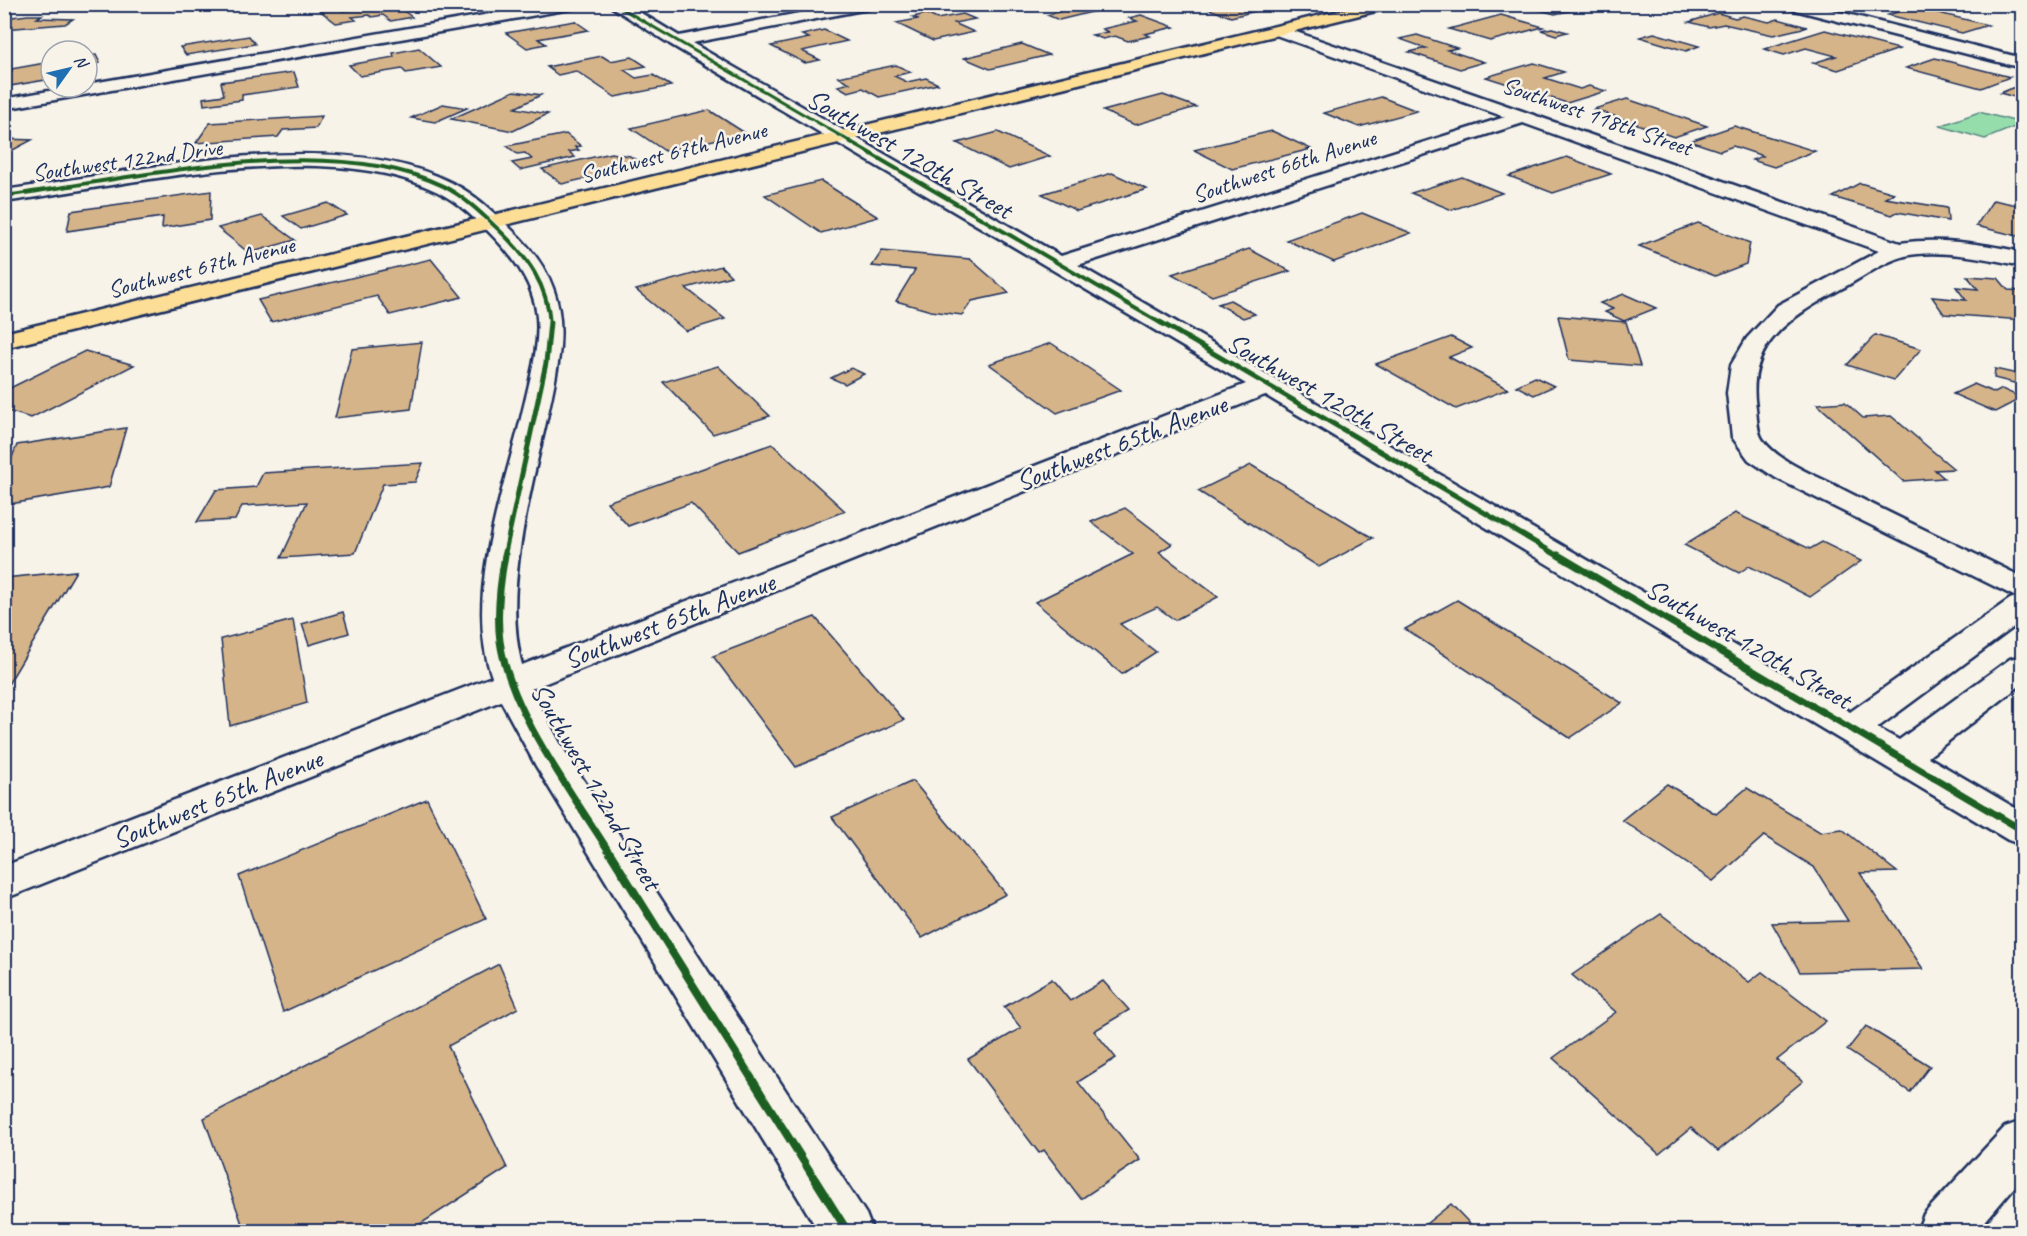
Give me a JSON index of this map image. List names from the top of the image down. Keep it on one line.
{"streets":{"main road":["Southwest 67th Avenue"],"street":["Southwest 118th Street","Southwest 120th Street","Southwest 122nd Drive","Southwest 66th Avenue","Southwest 65th Avenue","Southwest 122nd Street"]},"crossings":[["Southwest 118th Street","Southwest 67th Avenue"],["Southwest 118th Street","Southwest 66th Avenue"],["Southwest 67th Avenue","Southwest 120th Street"],["Southwest 67th Avenue","Southwest 122nd Drive"],["Southwest 67th Avenue","Southwest 122nd Street"],["Southwest 120th Street","Southwest 66th Avenue"],["Southwest 120th Street","Southwest 65th Avenue"],["Southwest 122nd Drive","Southwest 122nd Street"],["Southwest 65th Avenue","Southwest 122nd Street"]],"north":"top right"}
